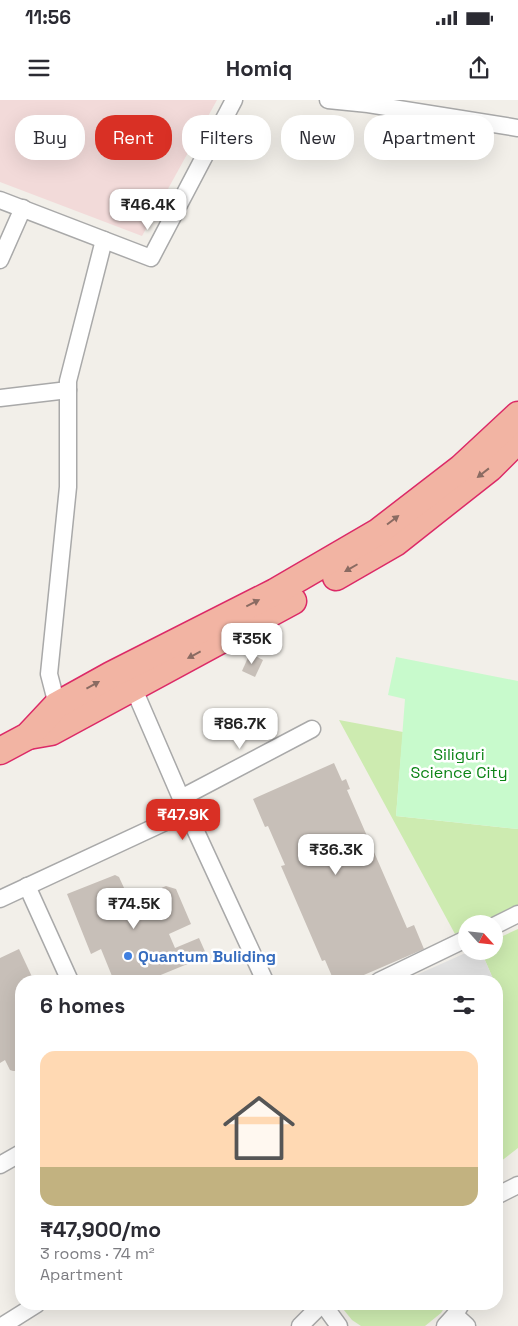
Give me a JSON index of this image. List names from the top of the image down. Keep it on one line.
{"parks":["Siliguri Science City"],"places":["Quantum Buliding"],"north":"bottom right","page":{"status":"11:56","header":"Homiq","chip":["Buy","Rent","Filters","New","Apartment"],"price":["₹46.4K","₹35K","₹86.7K","₹47.9K","₹36.3K","₹74.5K"],"heading":"6 homes","list":[{"name":"₹47,900/mo","note":"3 rooms · 74 m² · Apartment"}]}}
